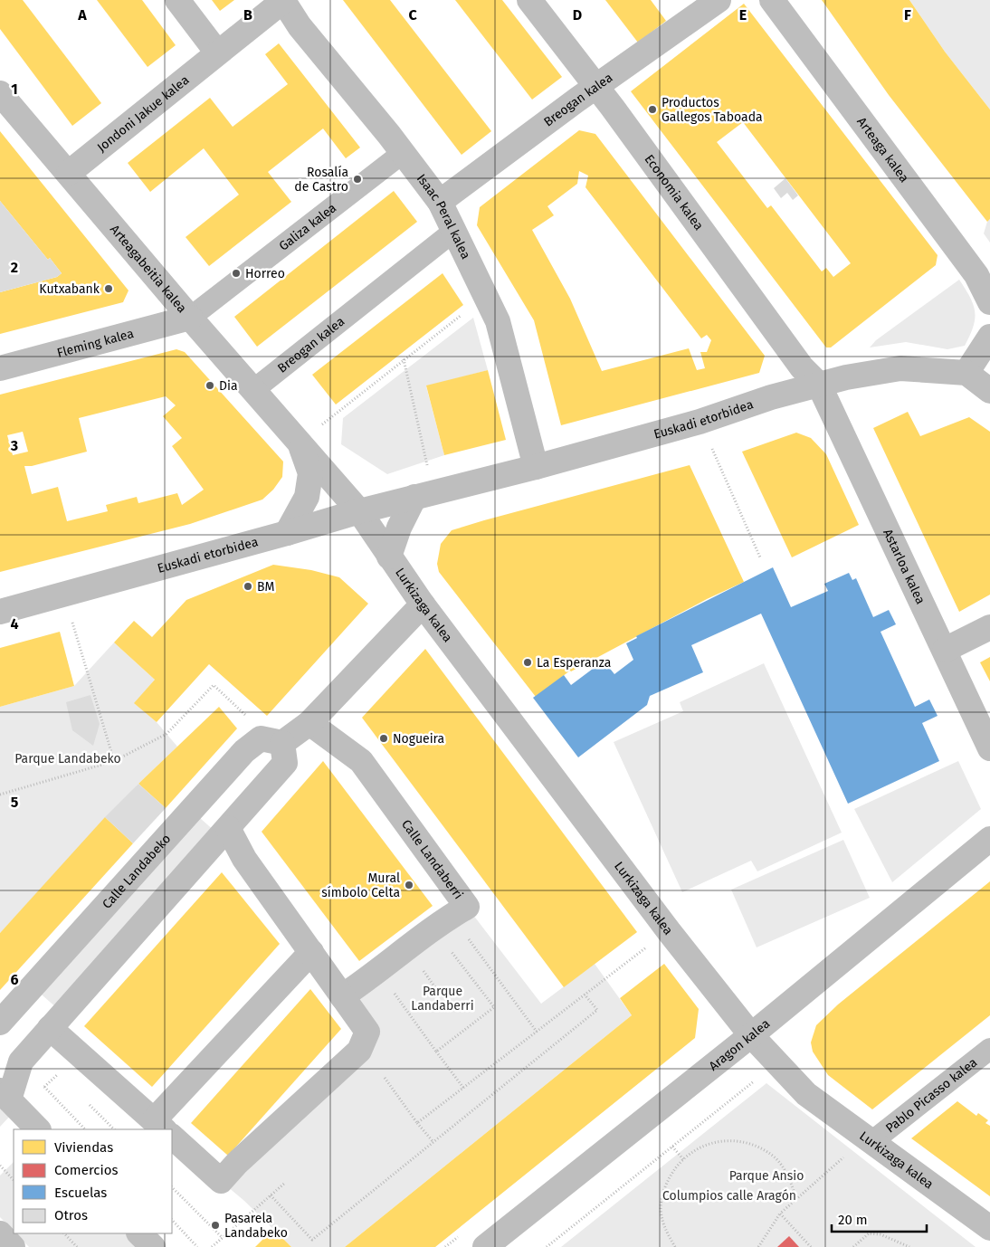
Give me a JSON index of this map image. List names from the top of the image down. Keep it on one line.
{"streets":{"street":["Breogan kalea","Jondoni Jakue kalea","Arteaga kalea","Economia kalea","Isaac Peral kalea","Galiza kalea","Arteagabeitia kalea","Fleming kalea","Euskadi etorbidea","Astarloa kalea","Lurkizaga kalea","Calle Landaberri","Calle Landabeko","Aragon kalea","Pablo Picasso kalea"]},"crossings":[["Breogan kalea","Economia kalea"],["Breogan kalea","Isaac Peral kalea"],["Breogan kalea","Arteagabeitia kalea"],["Jondoni Jakue kalea","Isaac Peral kalea"],["Jondoni Jakue kalea","Arteagabeitia kalea"],["Economia kalea","Euskadi etorbidea"],["Economia kalea","Astarloa kalea"],["Isaac Peral kalea","Galiza kalea"],["Isaac Peral kalea","Euskadi etorbidea"],["Galiza kalea","Arteagabeitia kalea"],["Galiza kalea","Fleming kalea"],["Arteagabeitia kalea","Fleming kalea"],["Arteagabeitia kalea","Euskadi etorbidea"],["Arteagabeitia kalea","Lurkizaga kalea"],["Euskadi etorbidea","Astarloa kalea"],["Euskadi etorbidea","Lurkizaga kalea"],["Lurkizaga kalea","Aragon kalea"],["Lurkizaga kalea","Pablo Picasso kalea"]],"parks":["Parque Landabeko","Parque Landaberri","Parque Ansio","Columpios calle Aragón"],"places":["Productos Gallegos Taboada","Rosalía de Castro","Horreo","Kutxabank","Dia","BM","La Esperanza","Nogueira","Mural símbolo Celta","Pasarela Landabeko"],"legend":["Viviendas","Comercios","Escuelas","Otros"],"scale_bar":"20 m","grid":{"columns":["A","B","C","D","E","F"],"rows":["1","2","3","4","5","6"]}}
